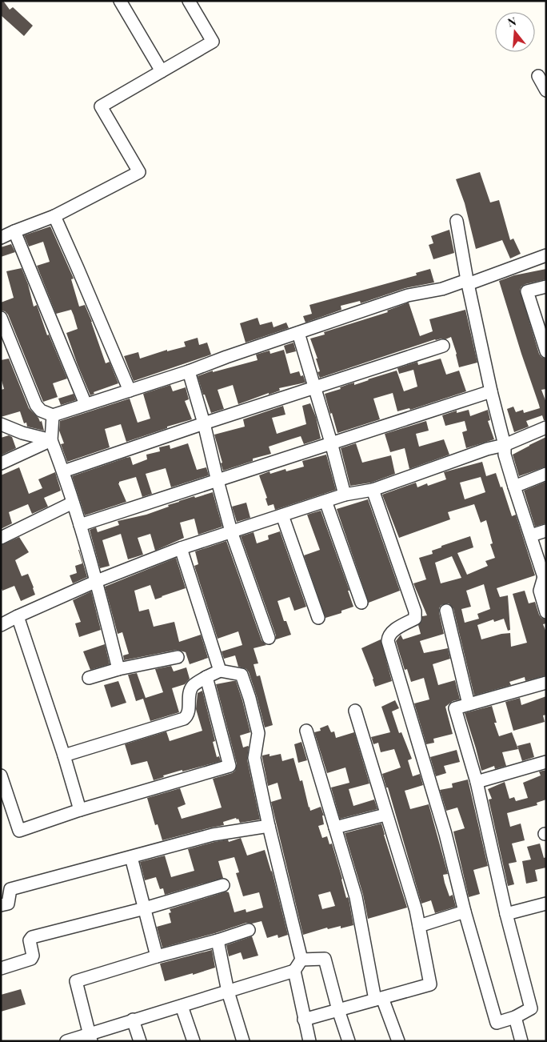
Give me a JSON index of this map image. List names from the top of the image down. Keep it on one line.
{"north":"top"}
